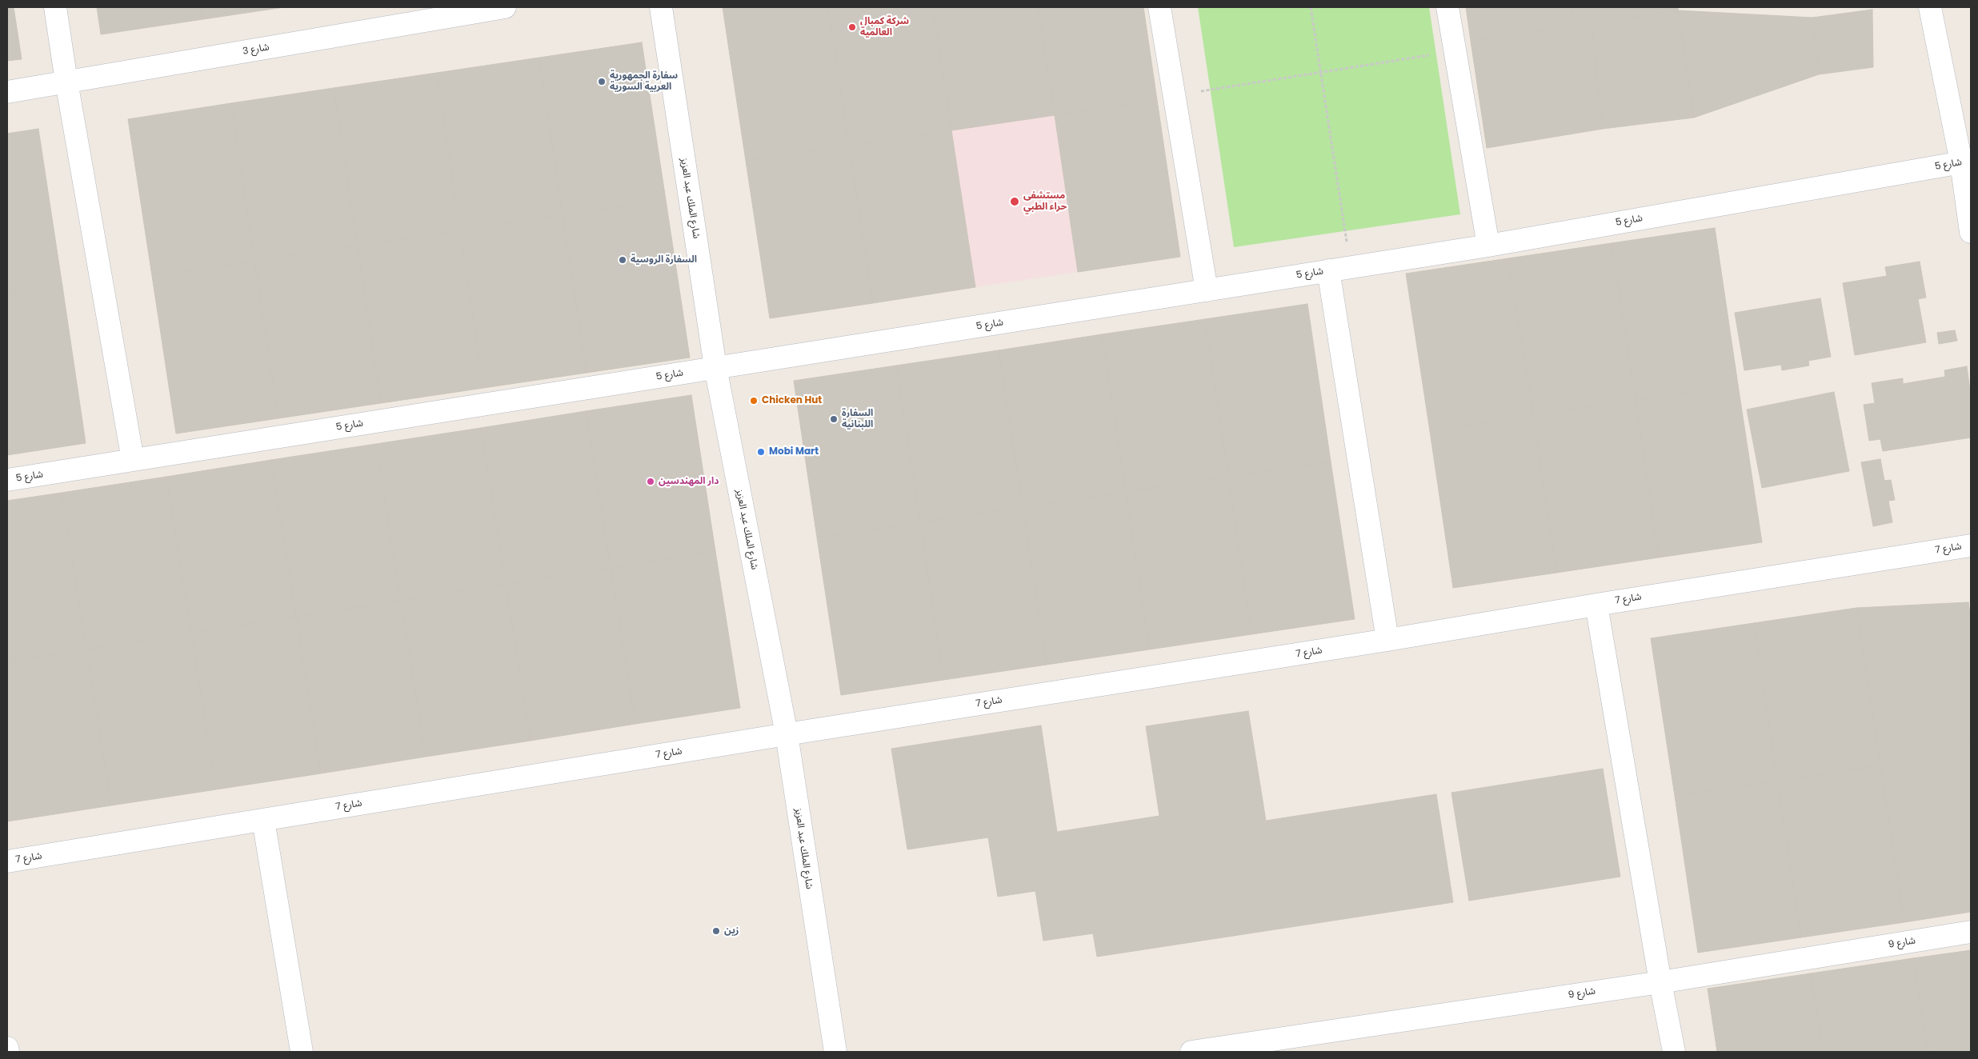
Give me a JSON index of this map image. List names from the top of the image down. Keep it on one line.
{"streets":{"street":["شارع 3","شارع 5","شارع الملك عبد العزيز","شارع 7","شارع 9"]},"crossings":[["شارع 5","شارع الملك عبد العزيز"],["شارع الملك عبد العزيز","شارع 7"]],"places":["شركة كمبال العالمية","سفارة الجمهورية العربية السورية","مستشفى حراء الطبي","السفارة الروسية","Chicken Hut","السفارة اللبنانية","Mobi Mart","دار المهندسين","زين"]}
